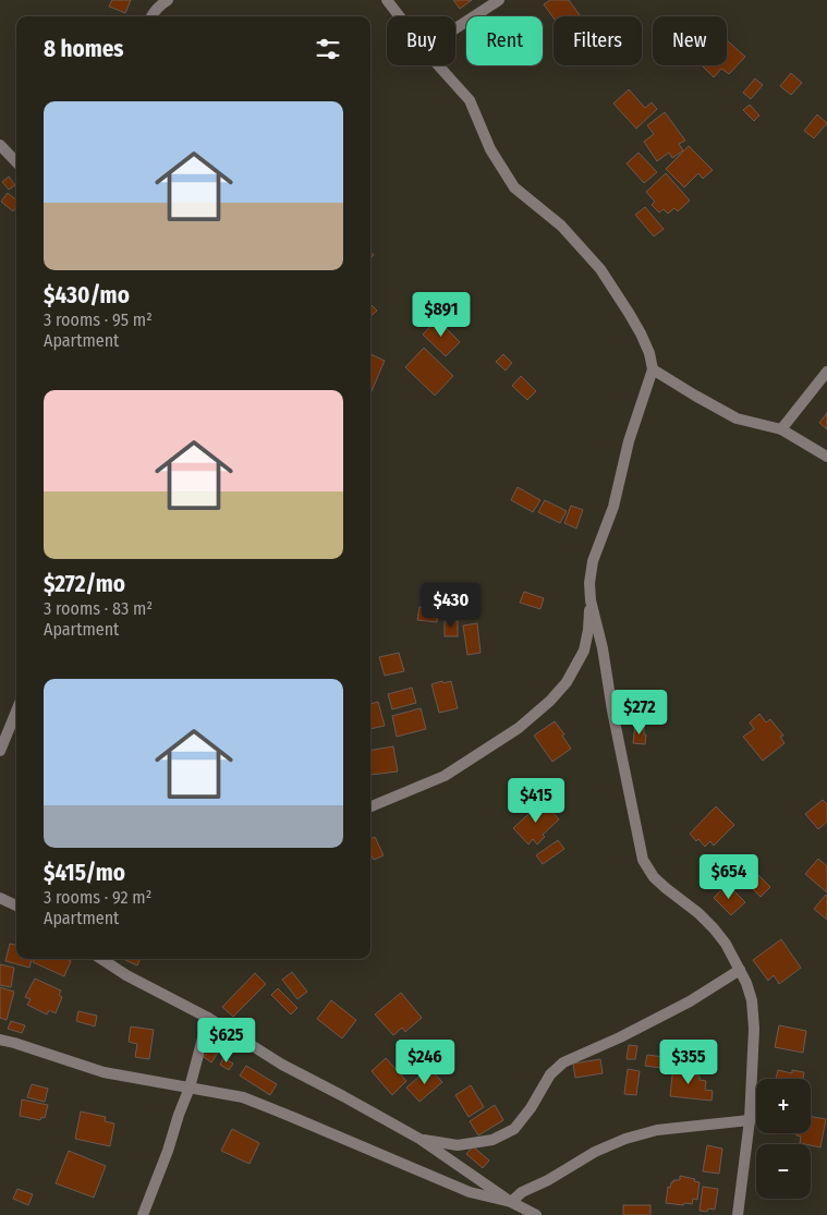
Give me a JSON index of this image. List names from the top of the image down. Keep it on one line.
{"page":{"chip":["Buy","Rent","Filters","New"],"heading":"8 homes","list":[{"name":"$430/mo","note":"3 rooms · 95 m² · Apartment"},{"name":"$272/mo","note":"3 rooms · 83 m² · Apartment"},{"name":"$415/mo","note":"3 rooms · 92 m² · Apartment"}],"price":["$891","$430","$272","$415","$654","$625","$246","$355"],"map_buttons":["+","−"]}}
